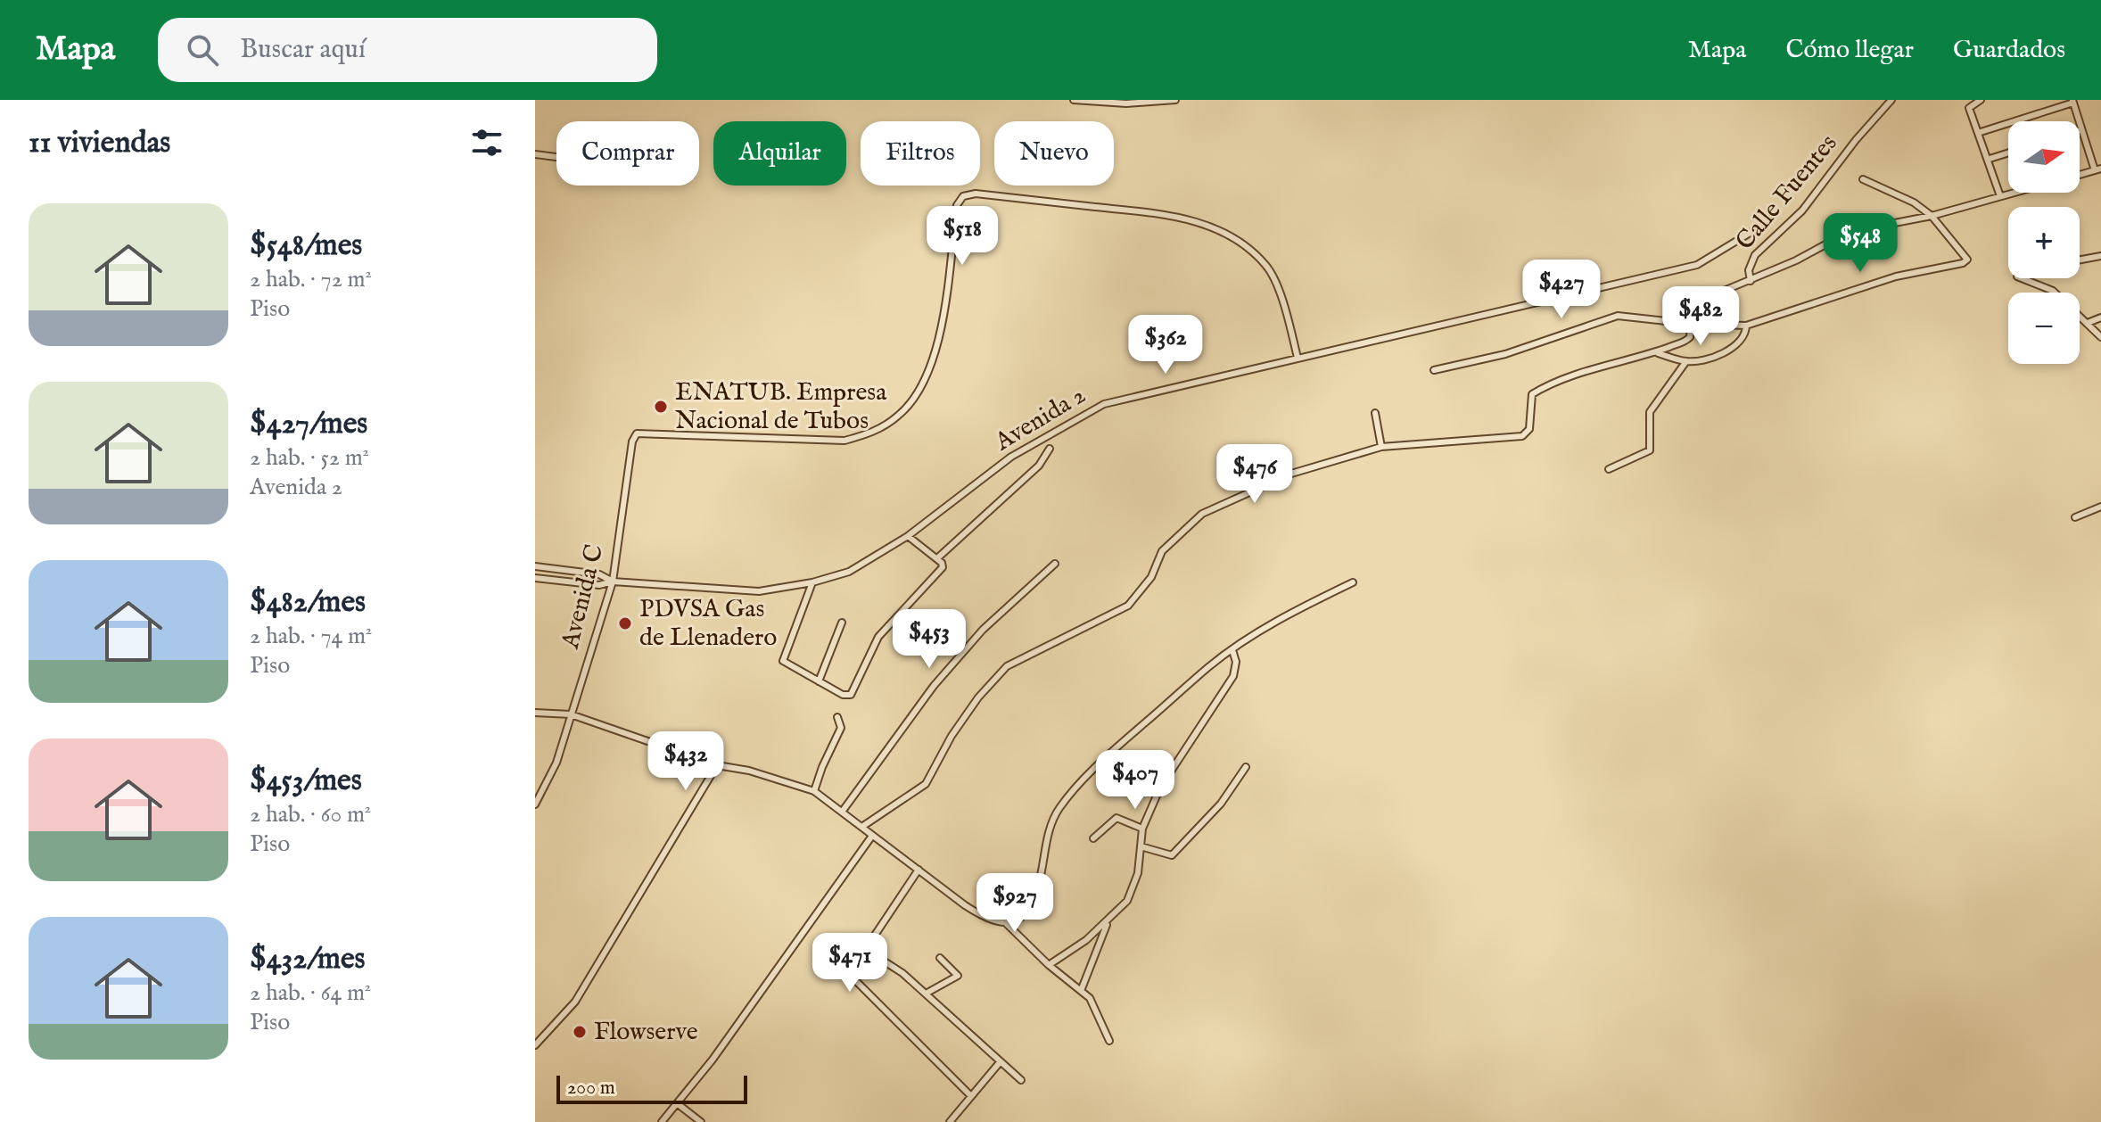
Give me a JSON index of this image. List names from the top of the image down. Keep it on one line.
{"streets":{"street":["Calle Fuentes","Avenida 2","Avenida C"]},"crossings":[["Avenida 2","Avenida C"]],"places":["ENATUB. Empresa Nacional de Tubos","PDVSA Gas de Llenadero","Flowserve"],"scale_bar":"200 m","north":"right","page":{"header":"Mapa","search":"Buscar aquí","nav":["Mapa","Cómo llegar","Guardados"],"heading":"11 viviendas","map_buttons":["+","−"],"chip":["Comprar","Alquilar","Filtros","Nuevo"],"list":[{"name":"$548/mes","note":"2 hab. · 72 m² · Piso"},{"name":"$427/mes","note":"2 hab. · 52 m² · Avenida 2"},{"name":"$482/mes","note":"2 hab. · 74 m² · Piso"},{"name":"$453/mes","note":"2 hab. · 60 m² · Piso"},{"name":"$432/mes","note":"2 hab. · 64 m² · Piso"}],"price":["$518","$548","$427","$482","$362","$476","$453","$432","$407","$927","$471"],"scale":"200 m"}}
